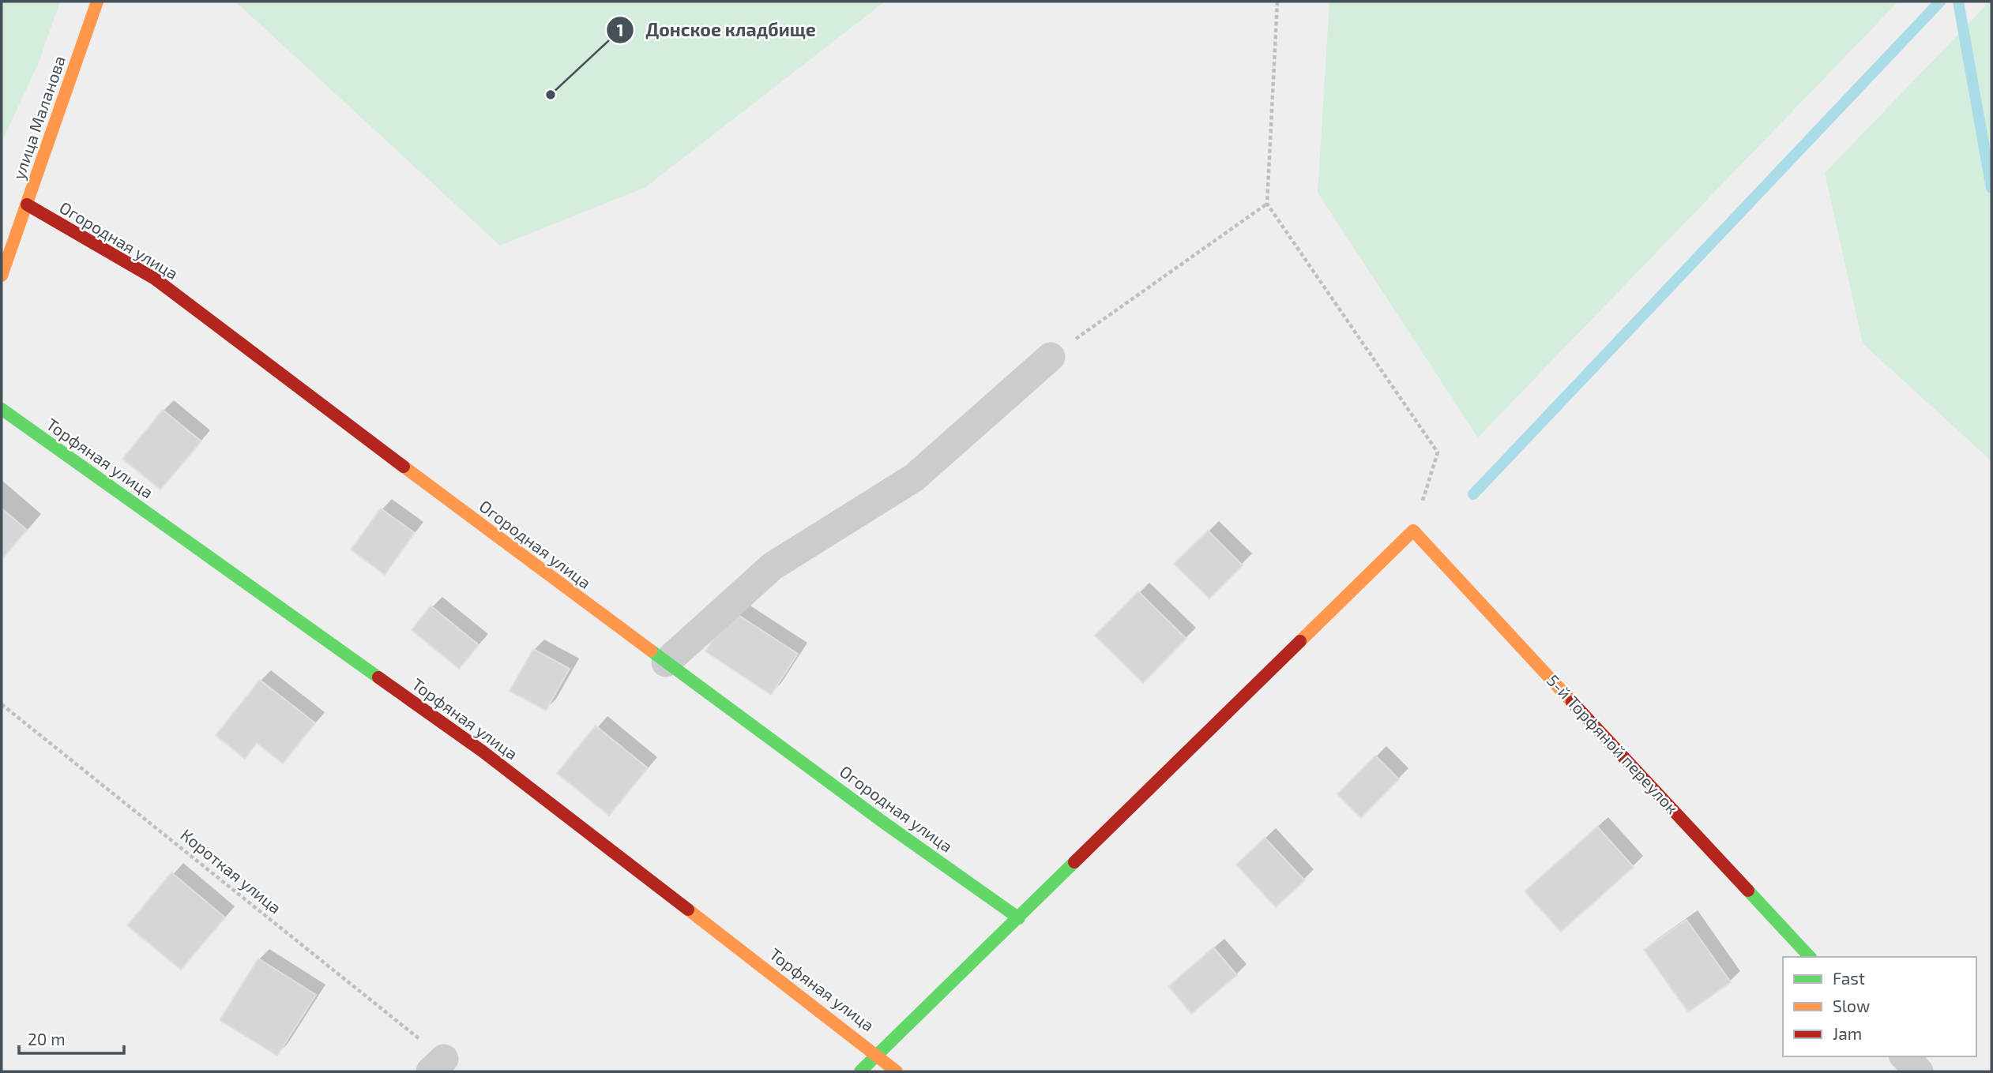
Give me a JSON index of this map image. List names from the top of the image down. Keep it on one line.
{"streets":{"street":["улица Маланова","Огородная улица","Торфяная улица","5-й Торфяной переулок"],"path":["Короткая улица"]},"crossings":[["улица Маланова","Огородная улица"]],"places":["Донское кладбище"],"legend":["Fast","Slow","Jam"],"scale_bar":"20 m"}
